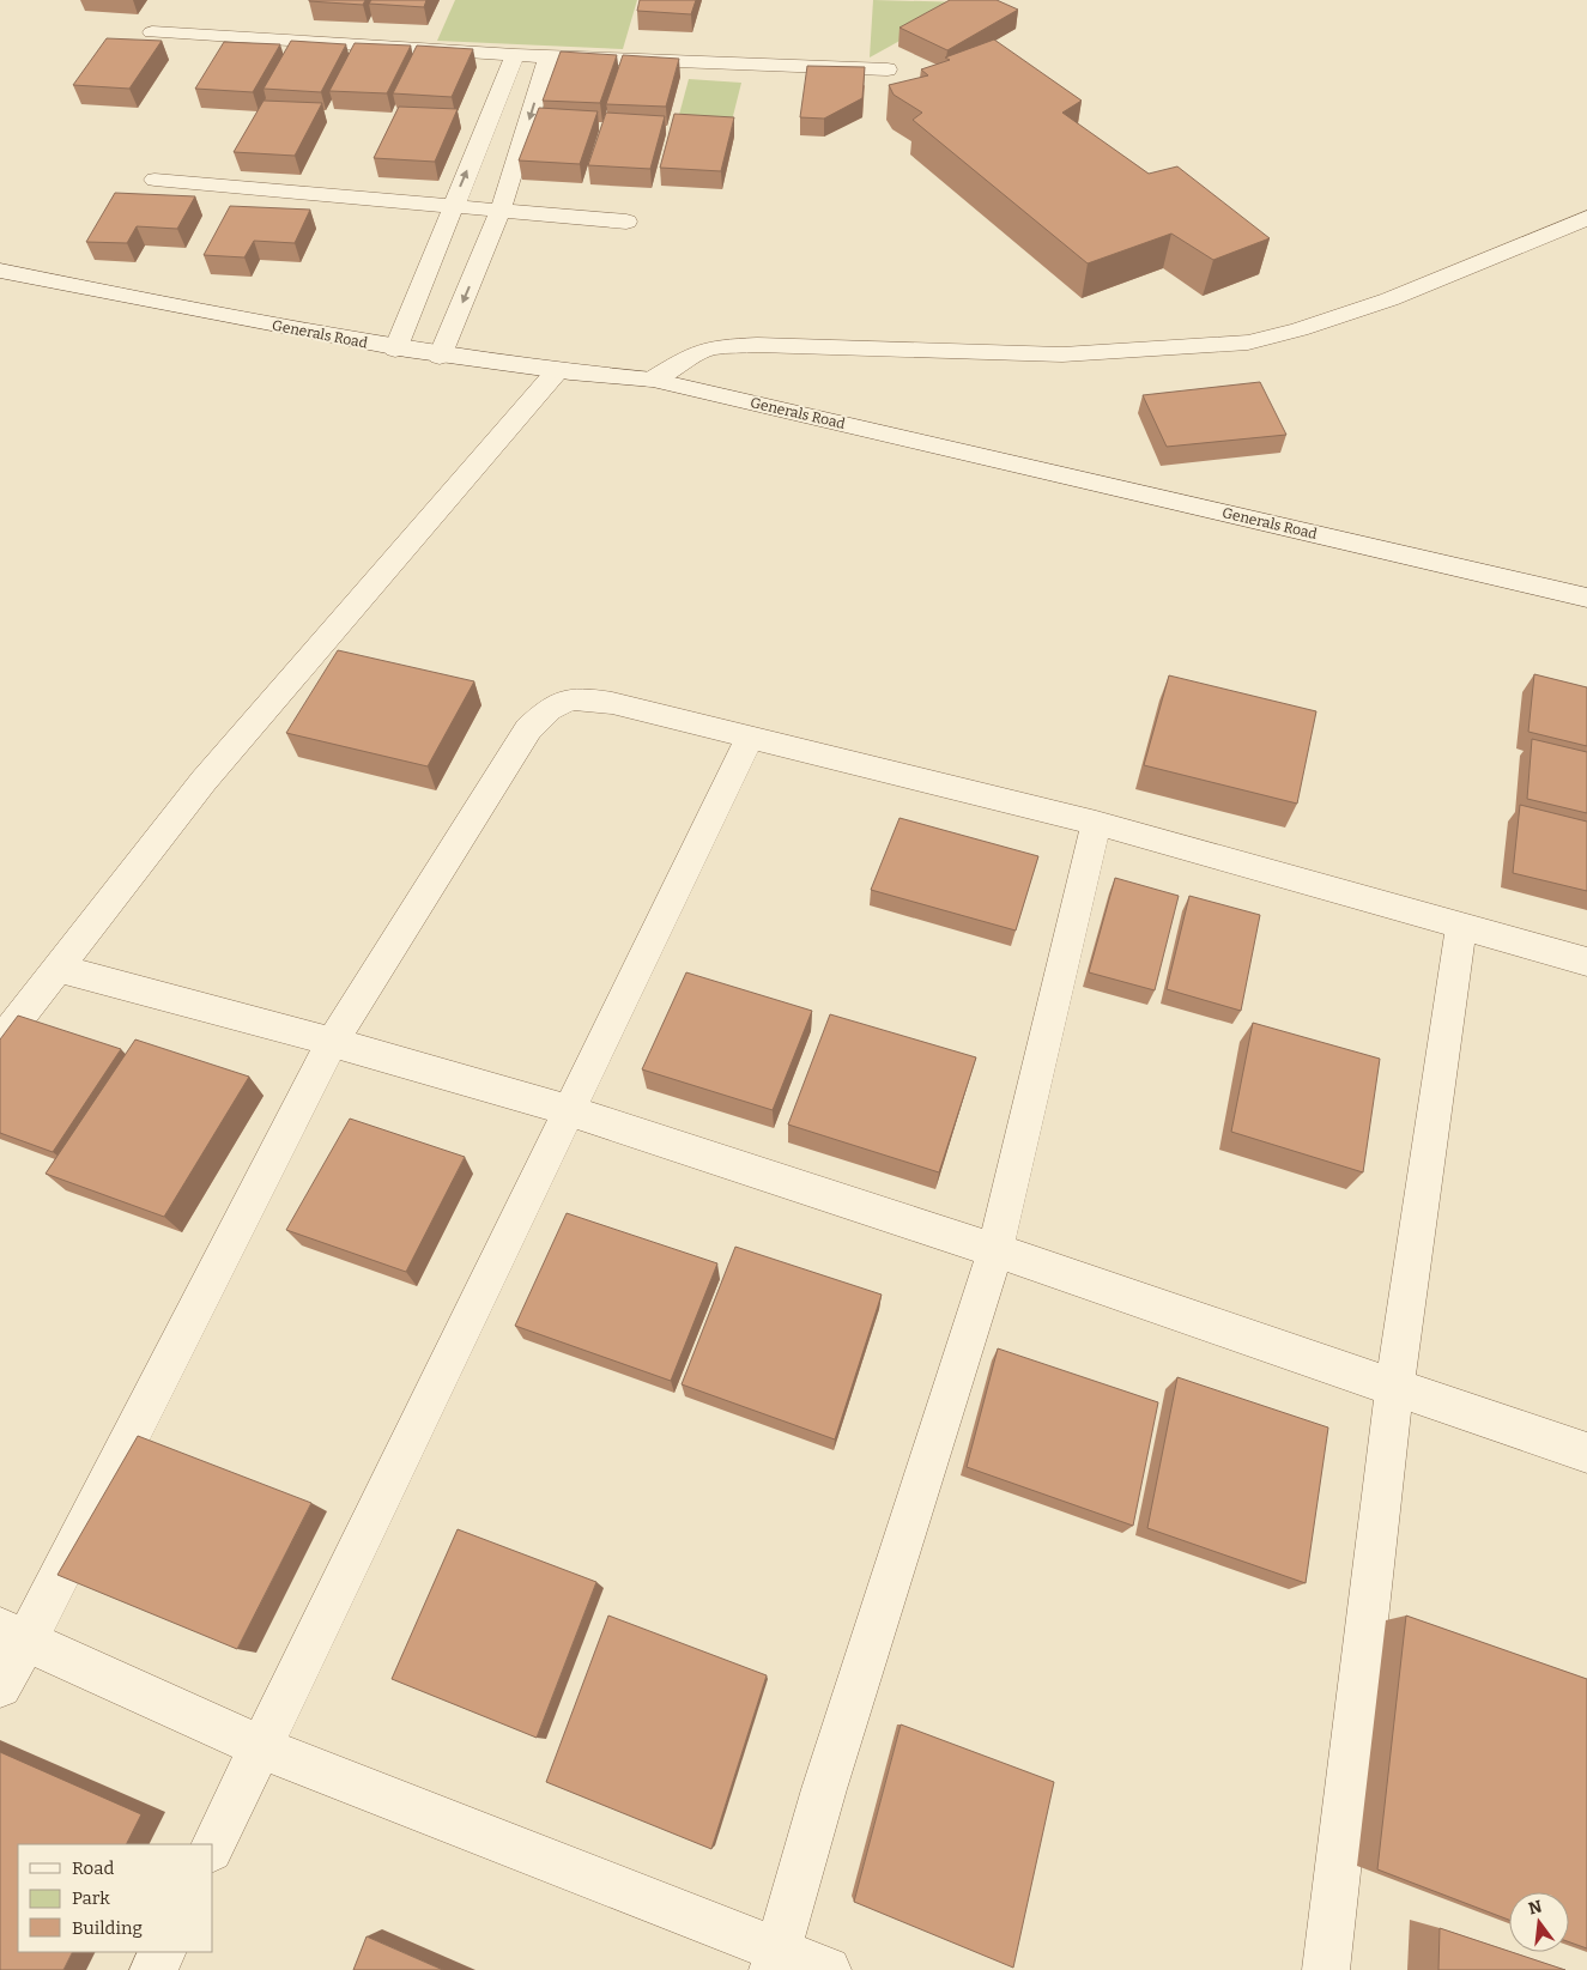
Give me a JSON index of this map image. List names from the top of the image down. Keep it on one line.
{"streets":{"street":["Generals Road"]},"legend":["Road","Park","Building"],"north":"top"}
